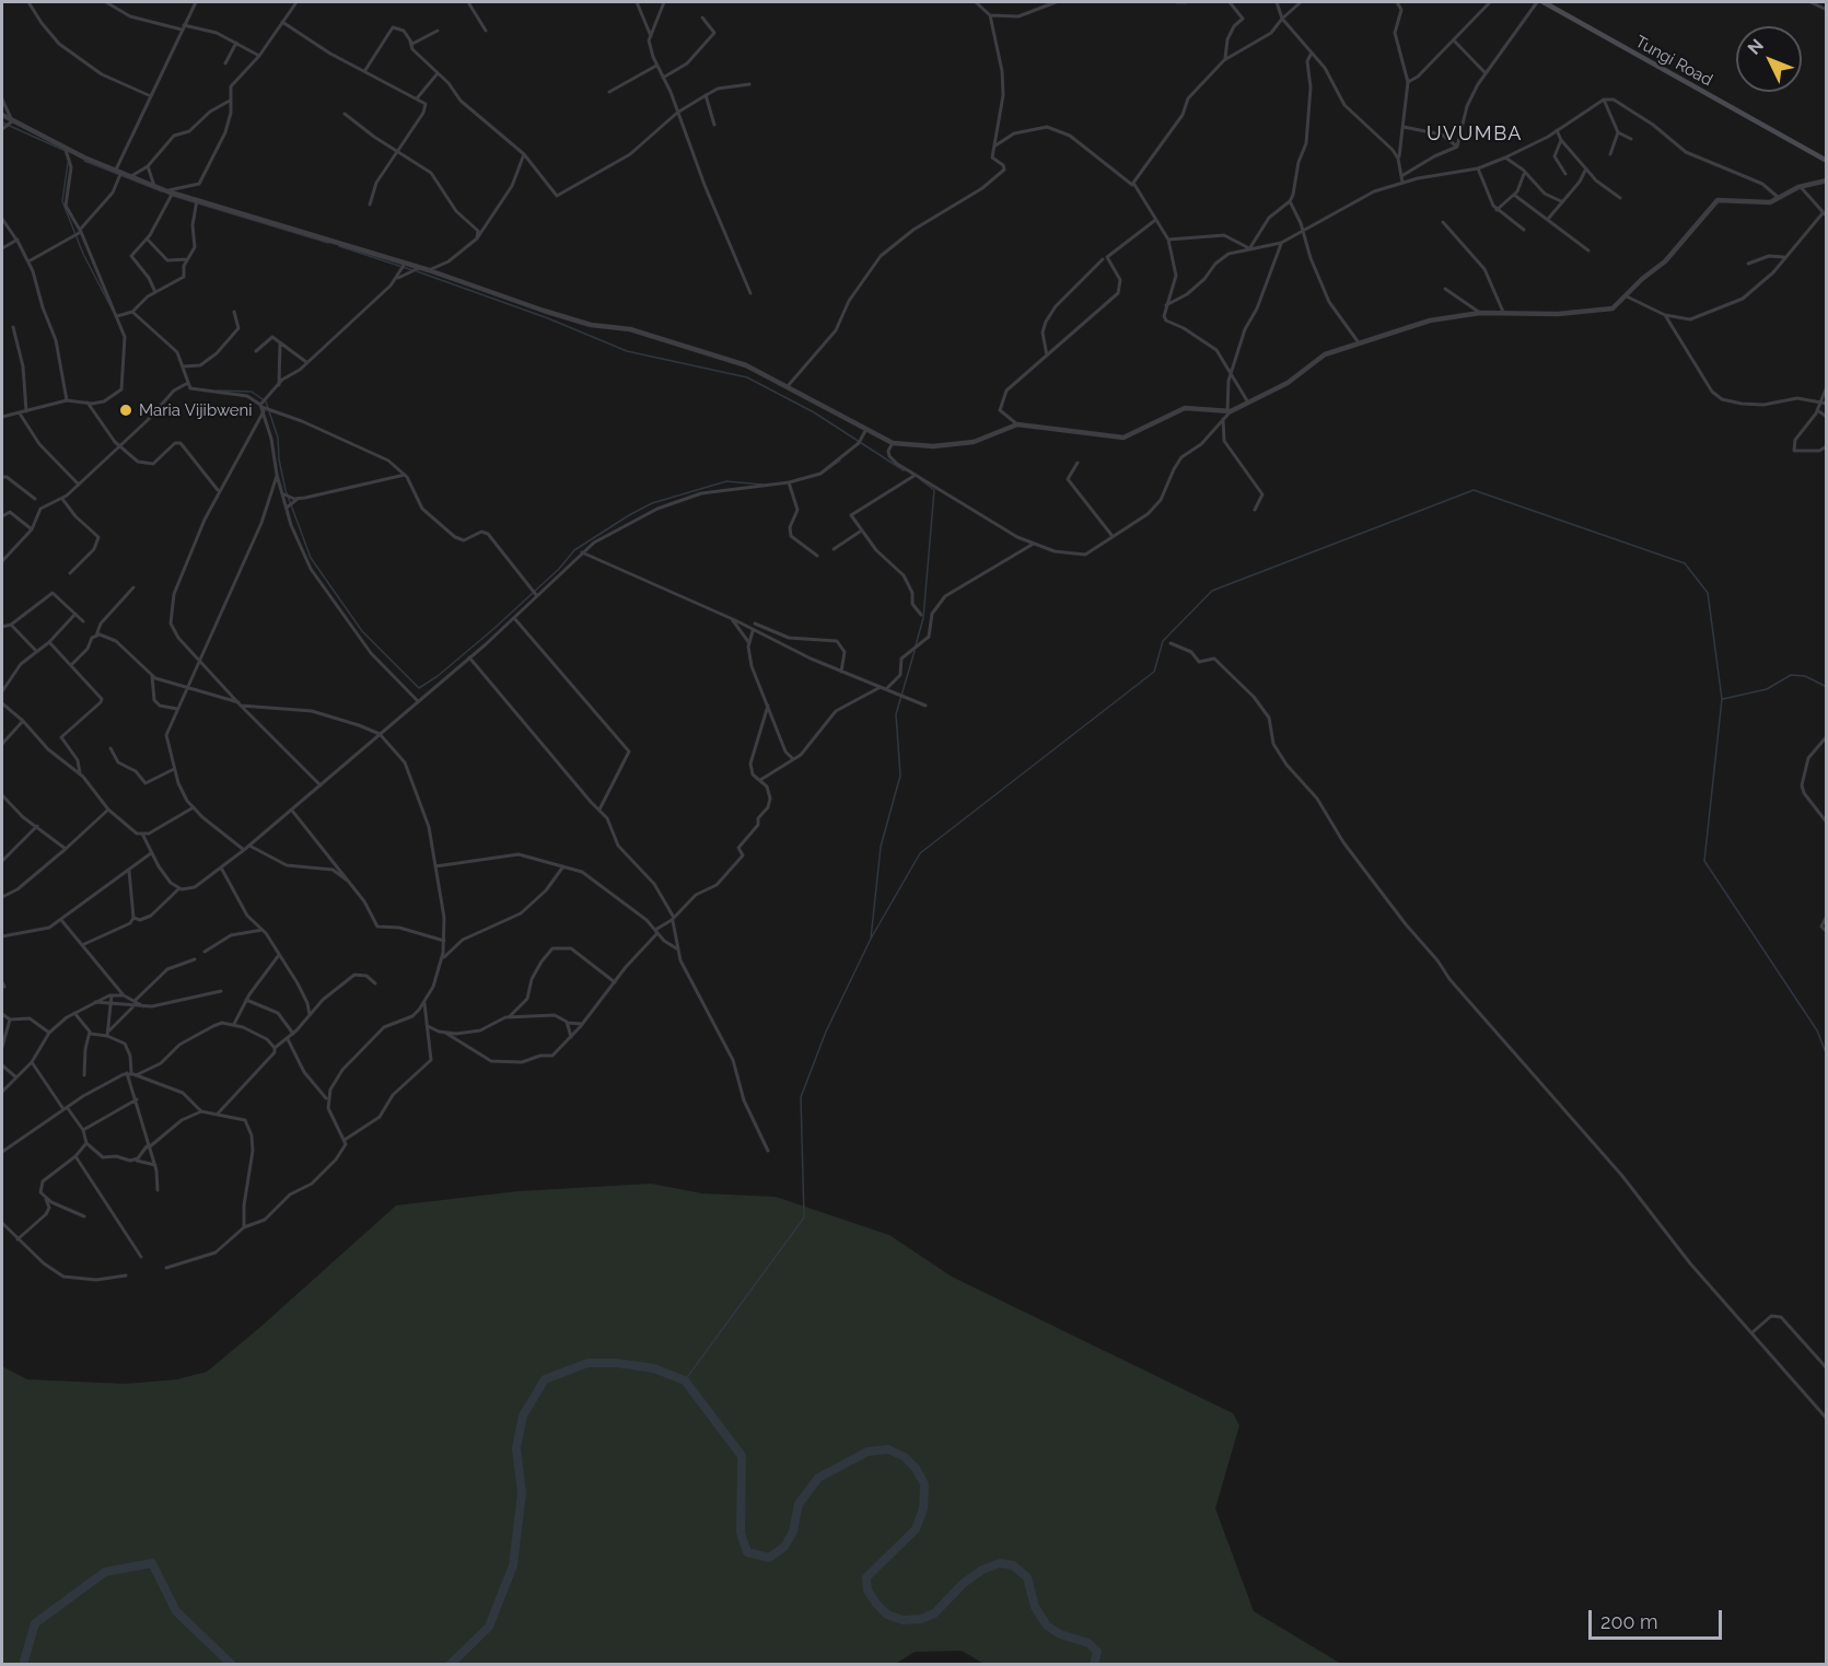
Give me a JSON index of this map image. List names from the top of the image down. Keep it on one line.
{"streets":{"main road":["Tungi Road"]},"districts":["UVUMBA"],"places":["Maria Vijibweni"],"scale_bar":"200 m","north":"top left"}
